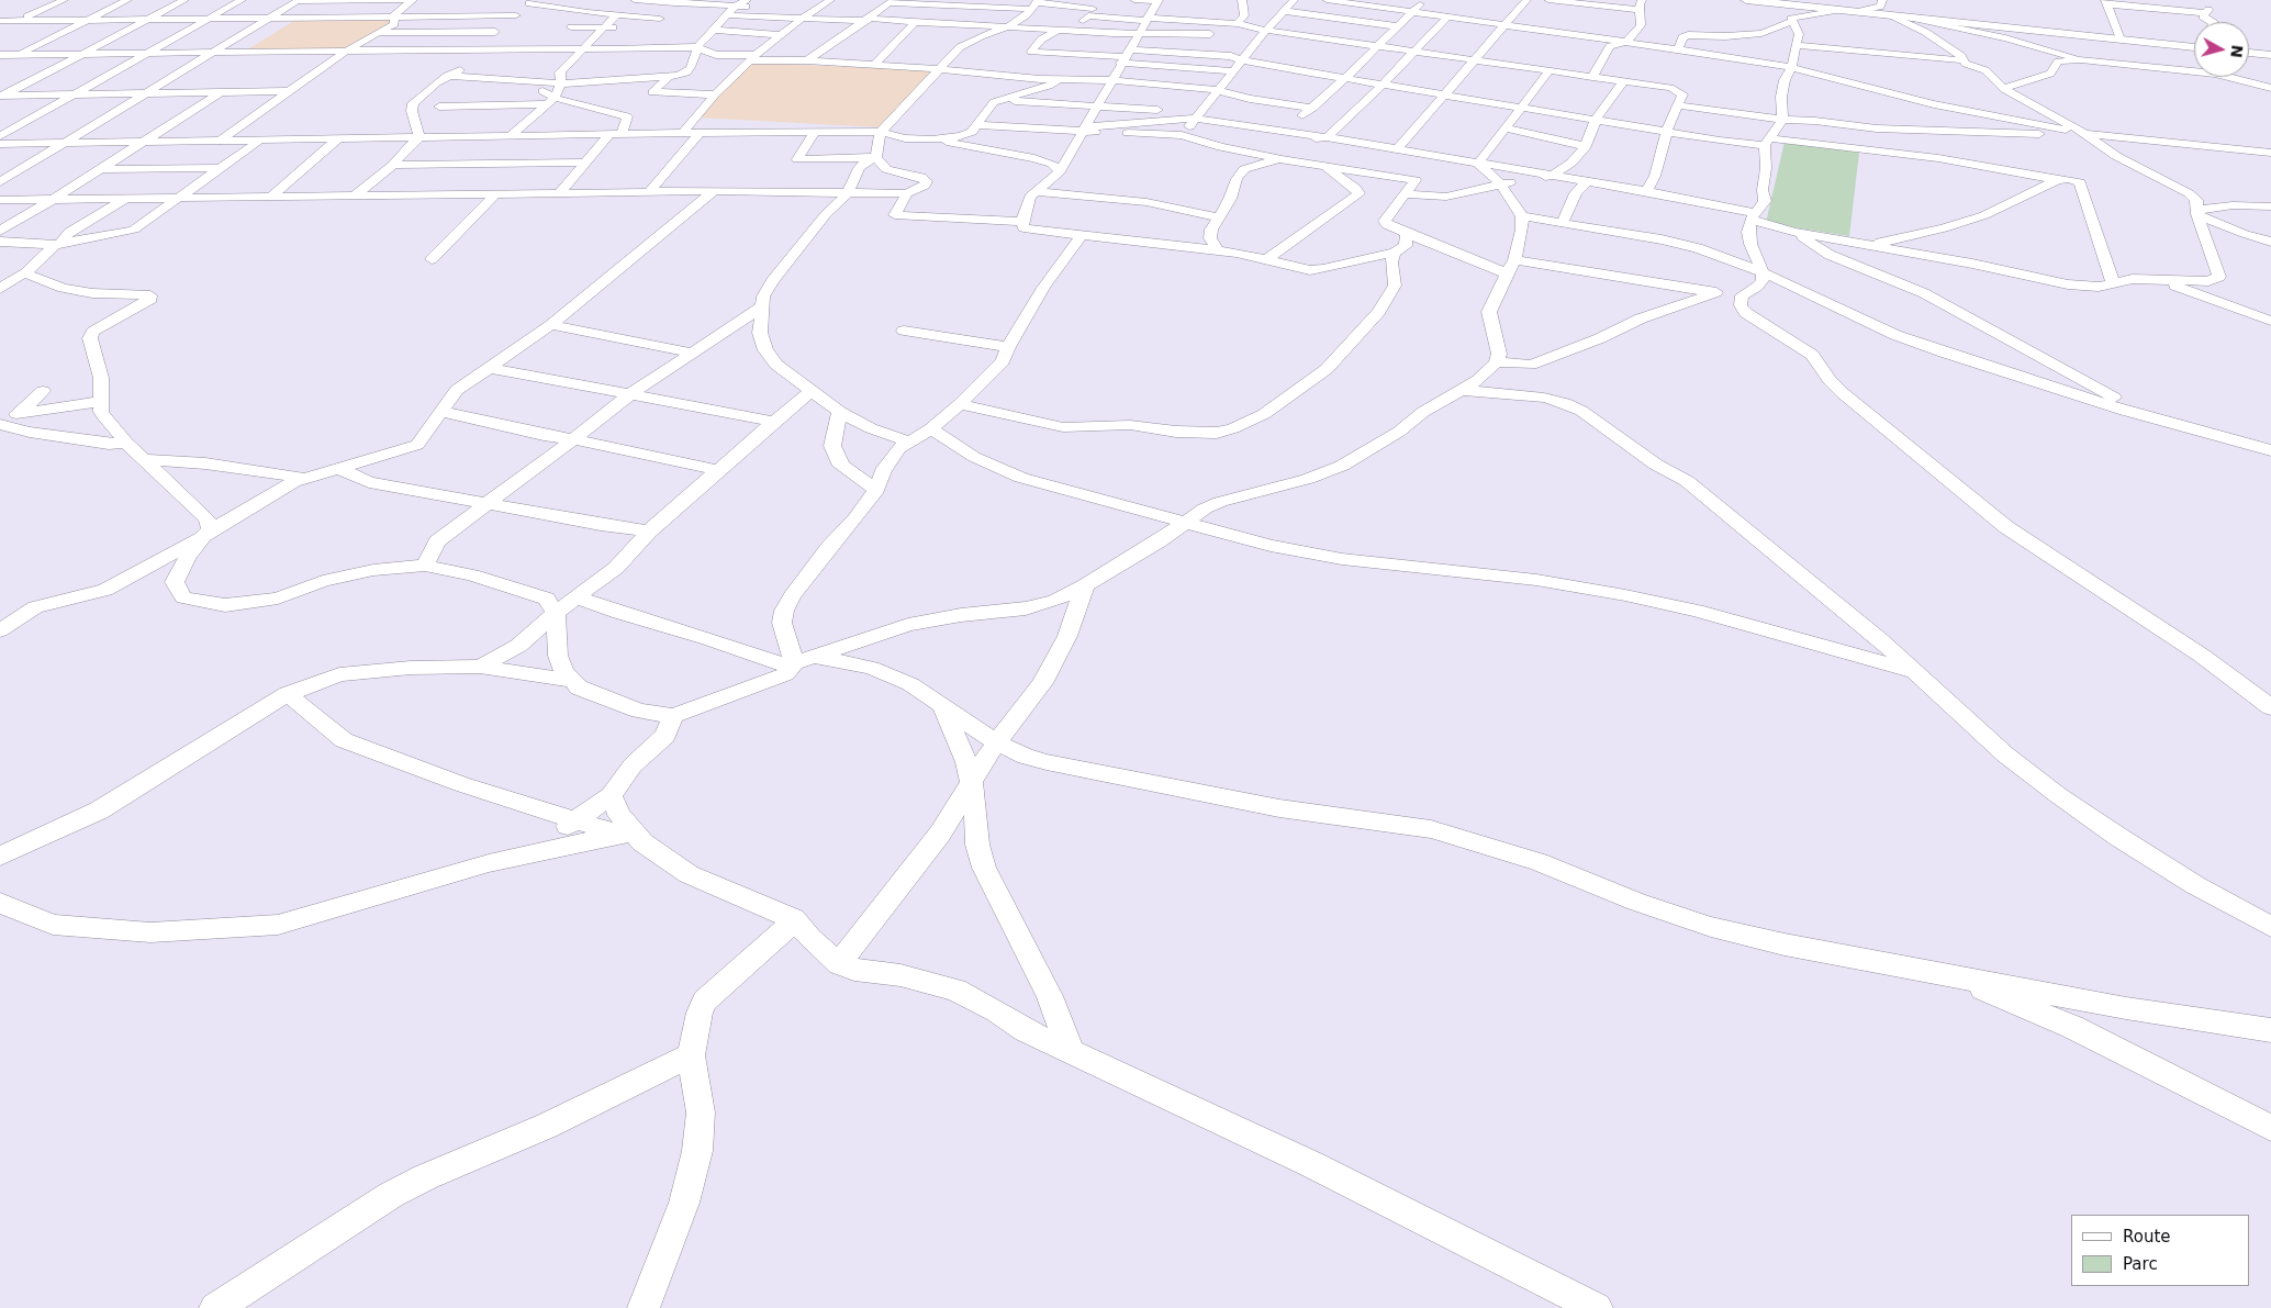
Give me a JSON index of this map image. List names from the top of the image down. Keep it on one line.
{"legend":["Route","Parc"],"north":"right"}
